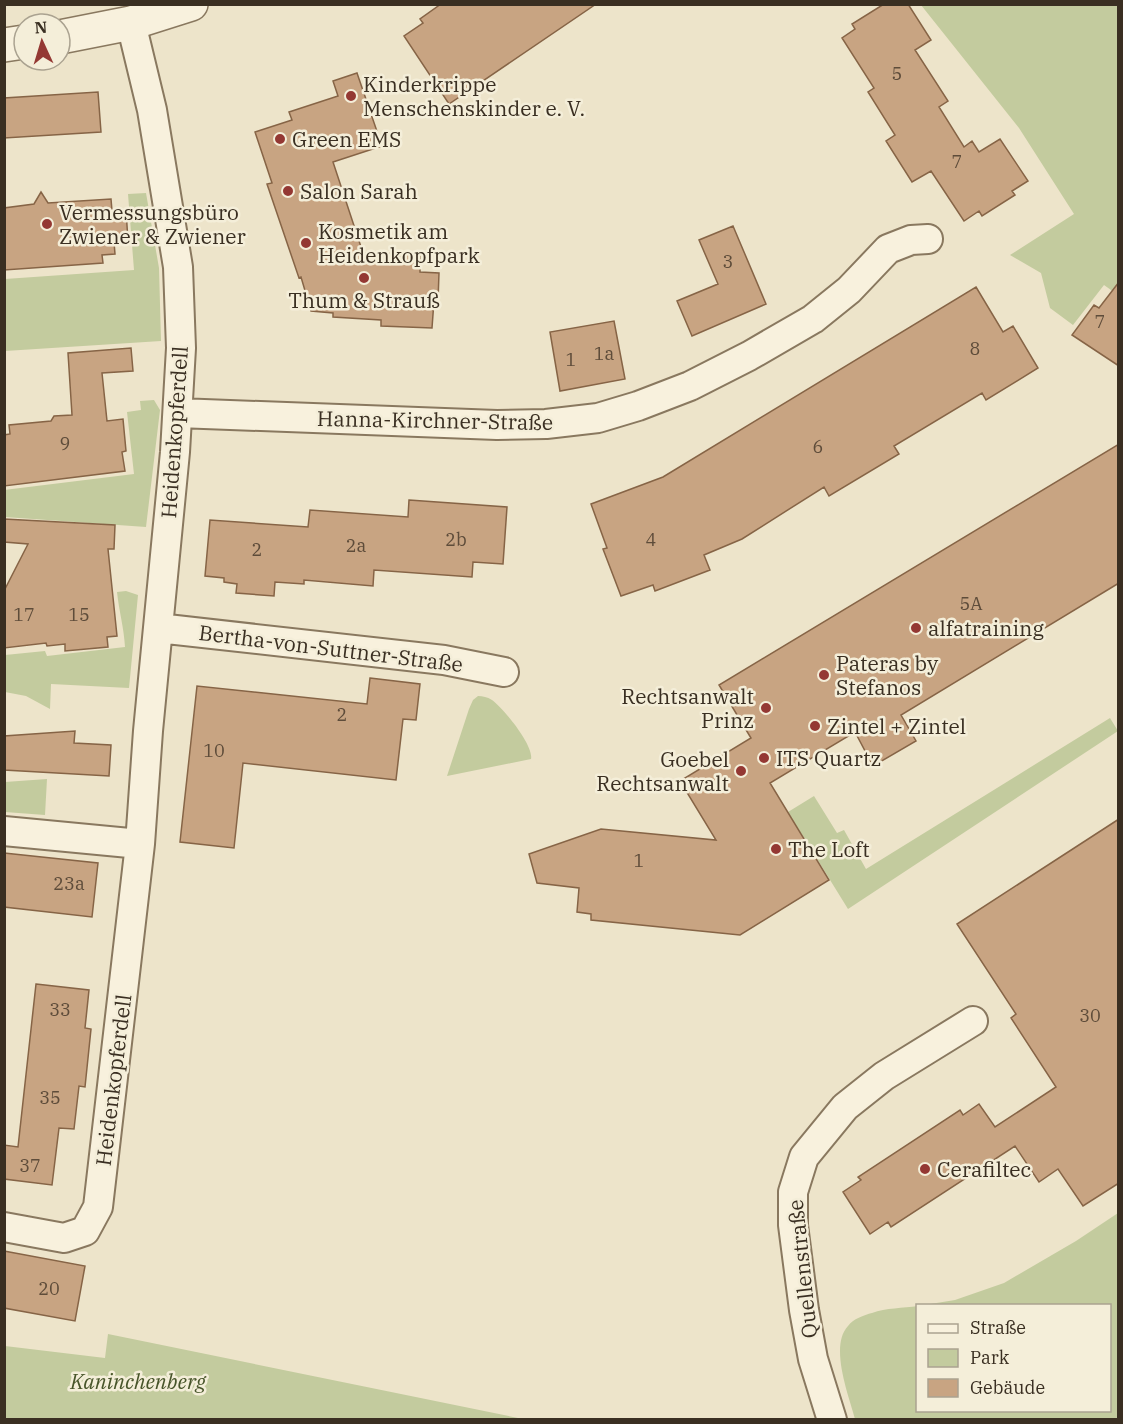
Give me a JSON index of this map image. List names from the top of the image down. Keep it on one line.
{"streets":{"street":["Hanna-Kirchner-Straße","Heidenkopferdell","Bertha-von-Suttner-Straße","Quellenstraße"]},"crossings":[["Hanna-Kirchner-Straße","Heidenkopferdell"],["Heidenkopferdell","Bertha-von-Suttner-Straße"]],"parks":["Kaninchenberg"],"places":["Kinderkrippe Menschenskinder e. V.","Green EMS","Salon Sarah","Vermessungsbüro Zwiener & Zwiener","Kosmetik am Heidenkopfpark","Thum & Strauß","alfatraining","Pateras by Stefanos","Rechtsanwalt Prinz","Zintel + Zintel","ITS Quartz","Goebel Rechtsanwalt","The Loft","Cerafiltec"],"house_numbers":["5","7","3","7","8","1a","1","9","6","2b","4","2a","2","5A","17","15","2","10","1","23a","33","30","35","37","20"],"legend":["Straße","Park","Gebäude"],"north":"top"}
